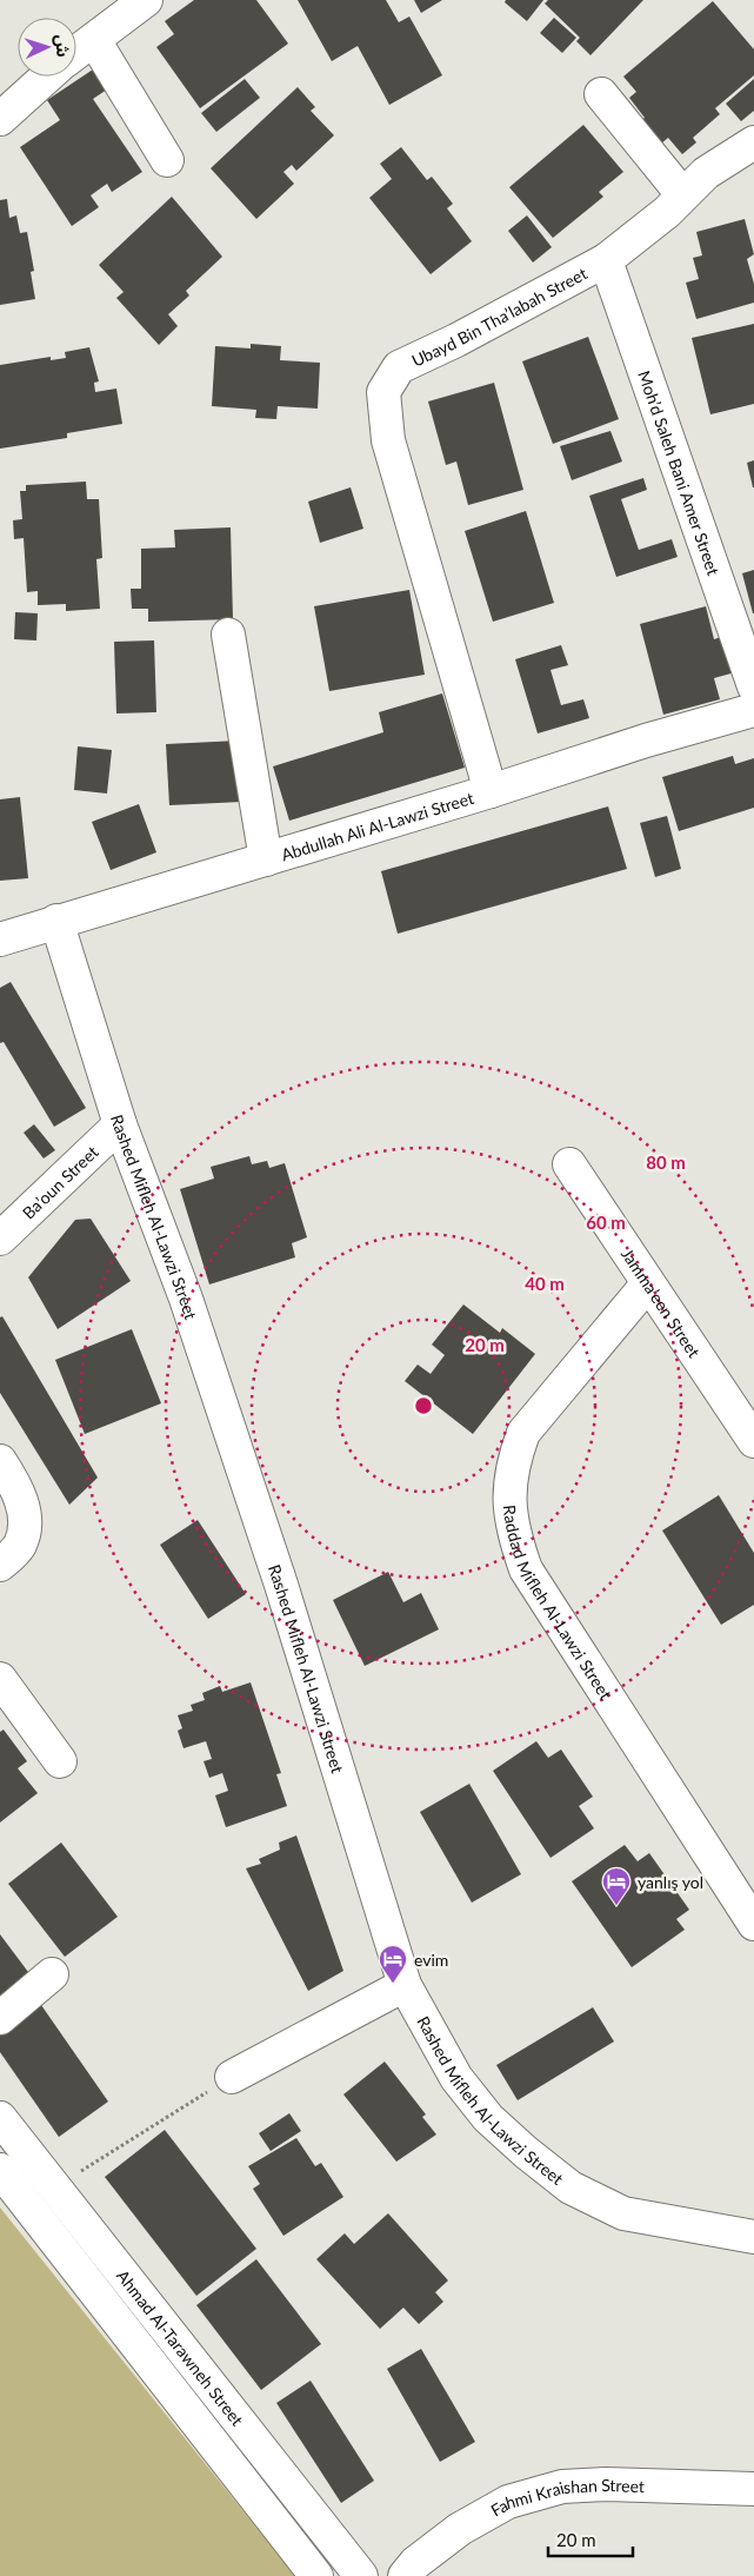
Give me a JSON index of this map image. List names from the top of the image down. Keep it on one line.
{"streets":{"street":["Ubayd Bin Tha’labah Street","Moh’d Saleh Bani Amer Street","Abdullah Ali Al-Lawzi Street","Ba’oun Street","Rashed Mifleh Al-Lawzi Street","Jamma’een Street","Raddad Mifleh Al-Lawzi Street","Ahmad Al-Tarawneh Street","Fahmi Kraishan Street"]},"crossings":[["Ubayd Bin Tha’labah Street","Moh’d Saleh Bani Amer Street"],["Ubayd Bin Tha’labah Street","Abdullah Ali Al-Lawzi Street"],["Abdullah Ali Al-Lawzi Street","Rashed Mifleh Al-Lawzi Street"],["Ba’oun Street","Rashed Mifleh Al-Lawzi Street"],["Jamma’een Street","Raddad Mifleh Al-Lawzi Street"]],"places":{"hotel":["yanlış yol","evim"]},"scale_bar":"20 m","north":"right","rings":["80 m","60 m","40 m","20 m"]}
